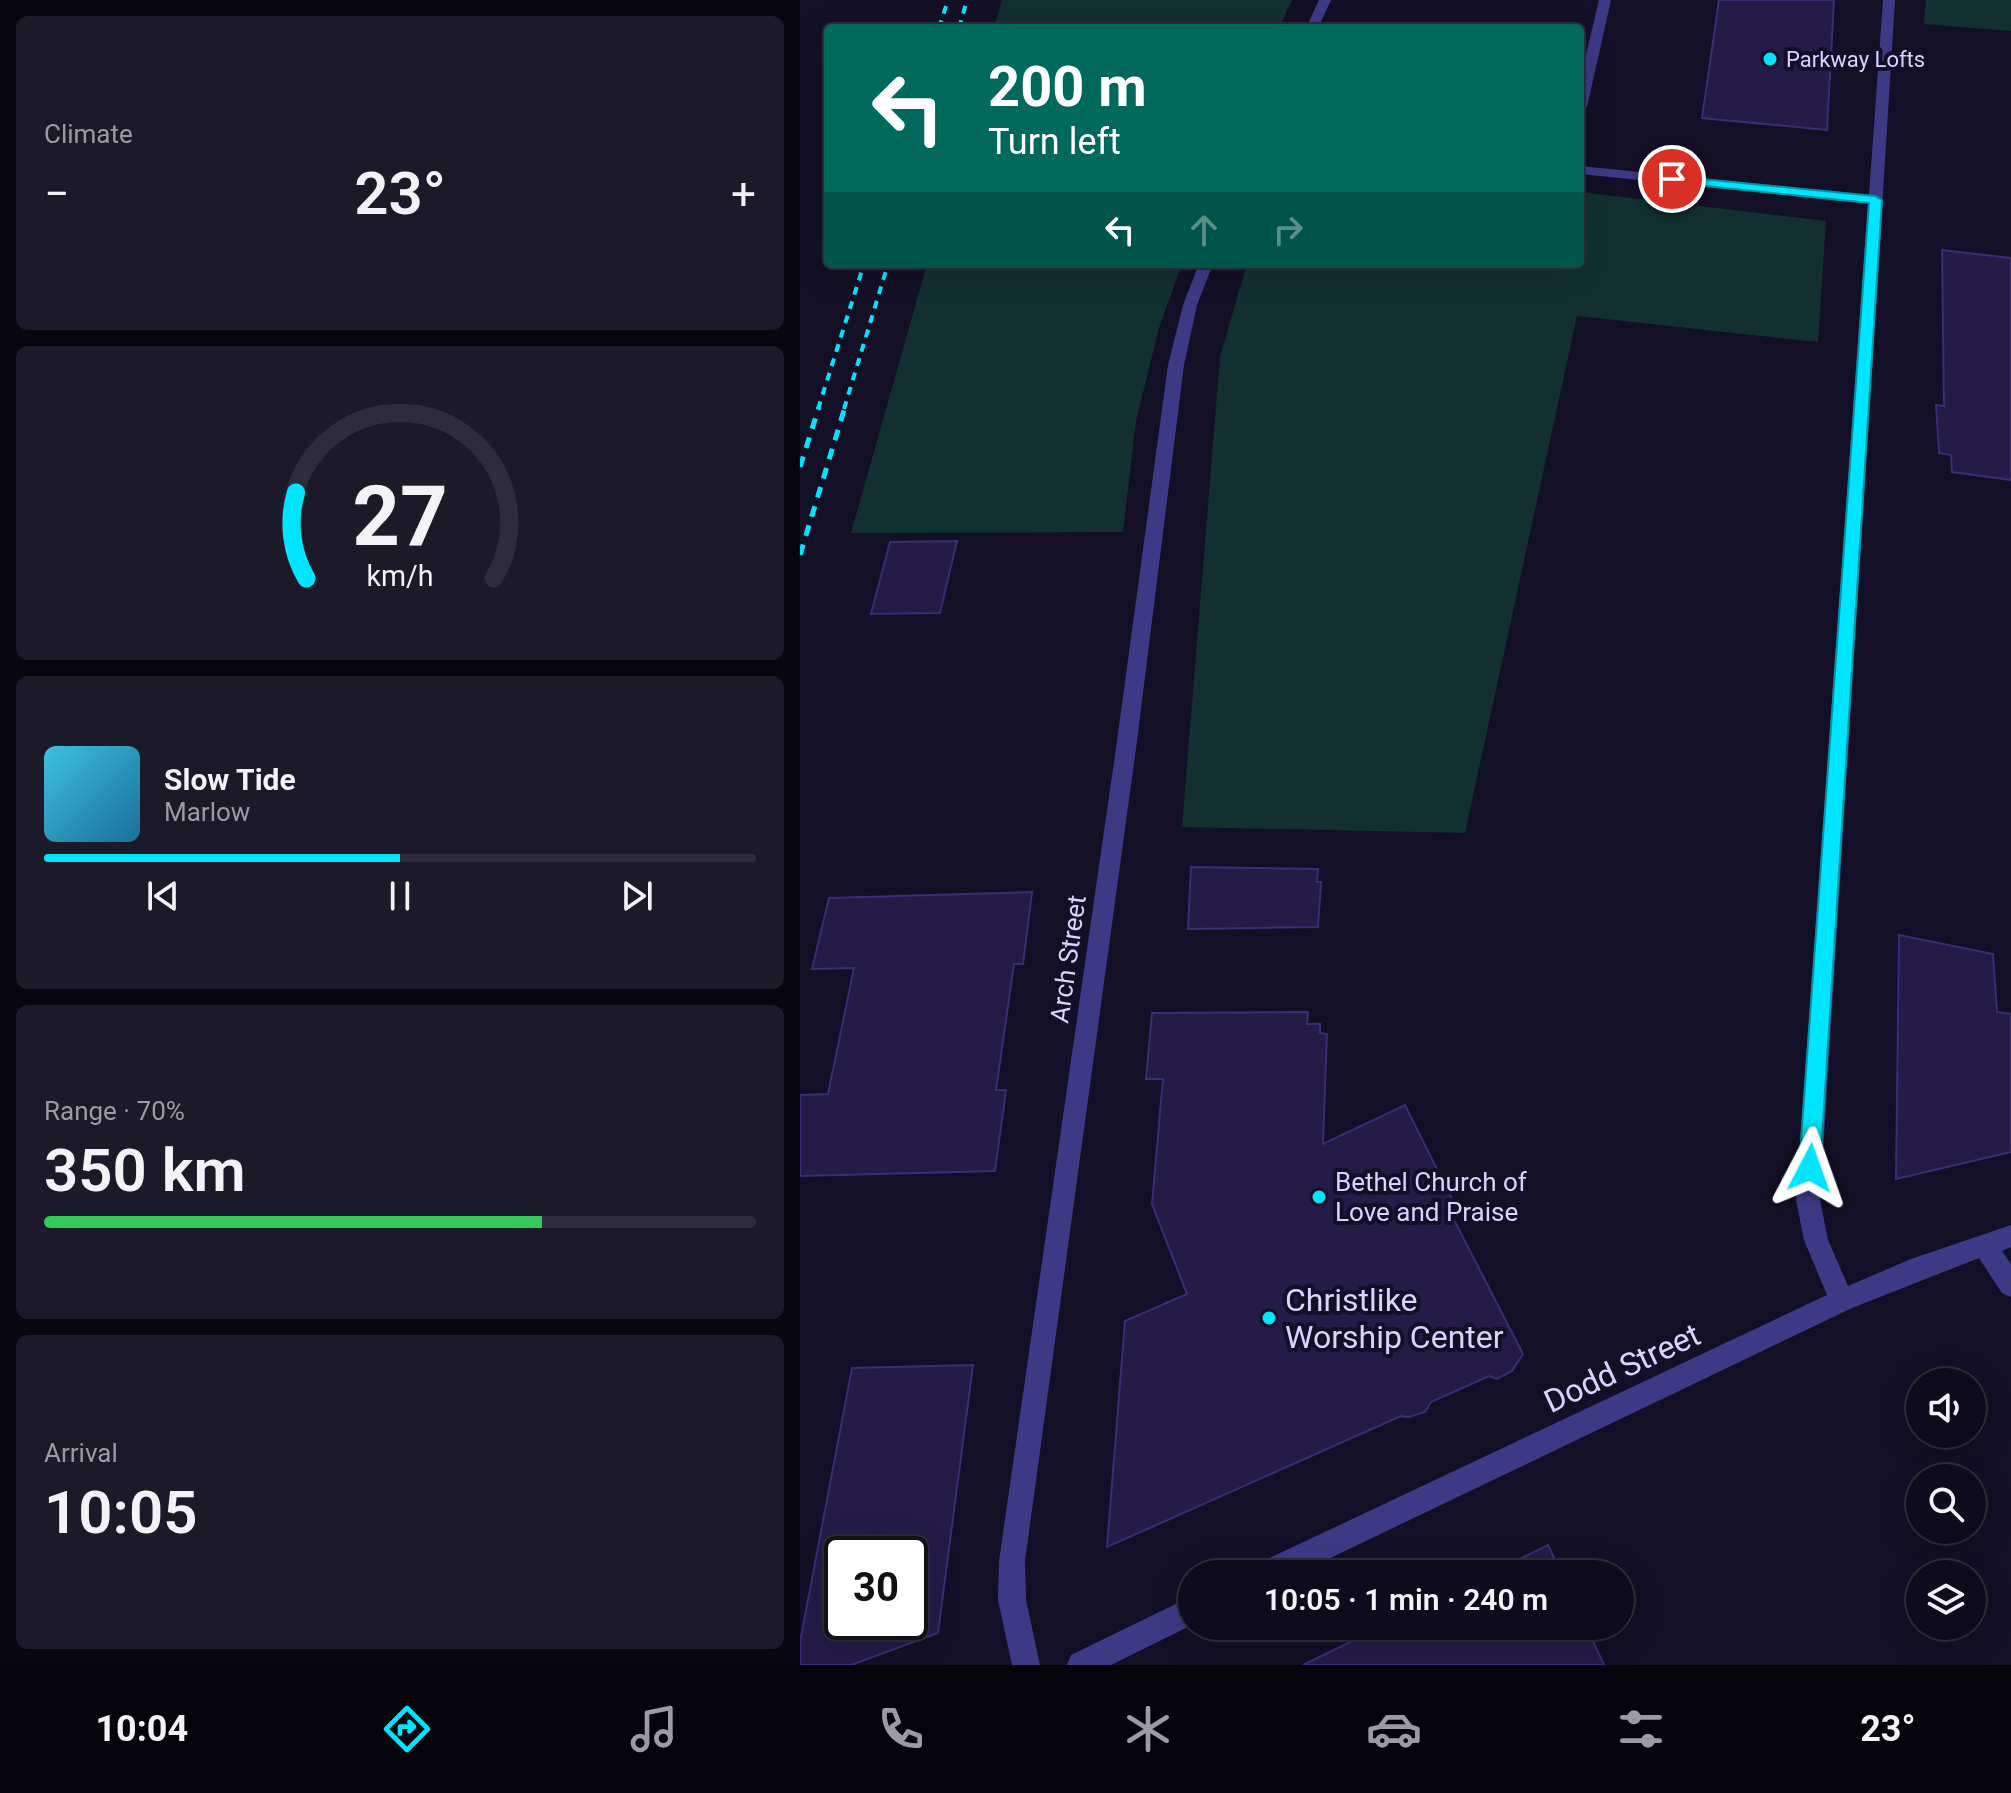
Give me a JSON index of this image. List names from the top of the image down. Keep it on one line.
{"streets":{"street":["Arch Street","Dodd Street"]},"places":["Parkway Lofts","Bethel Church of Love and Praise","Christlike Worship Center"],"page":{"tile":["Climate",["Range · 70%","350 km"],["Arrival","10:05"]],"turn":["200 m","Turn left"],"heat":["−","23°","+"],"song":["Slow Tide","Marlow"],"limit":"30","trip":"10:05 · 1 min · 240 m","tabs":["10:04","23°"],"gauge":["27","km/h"]}}
